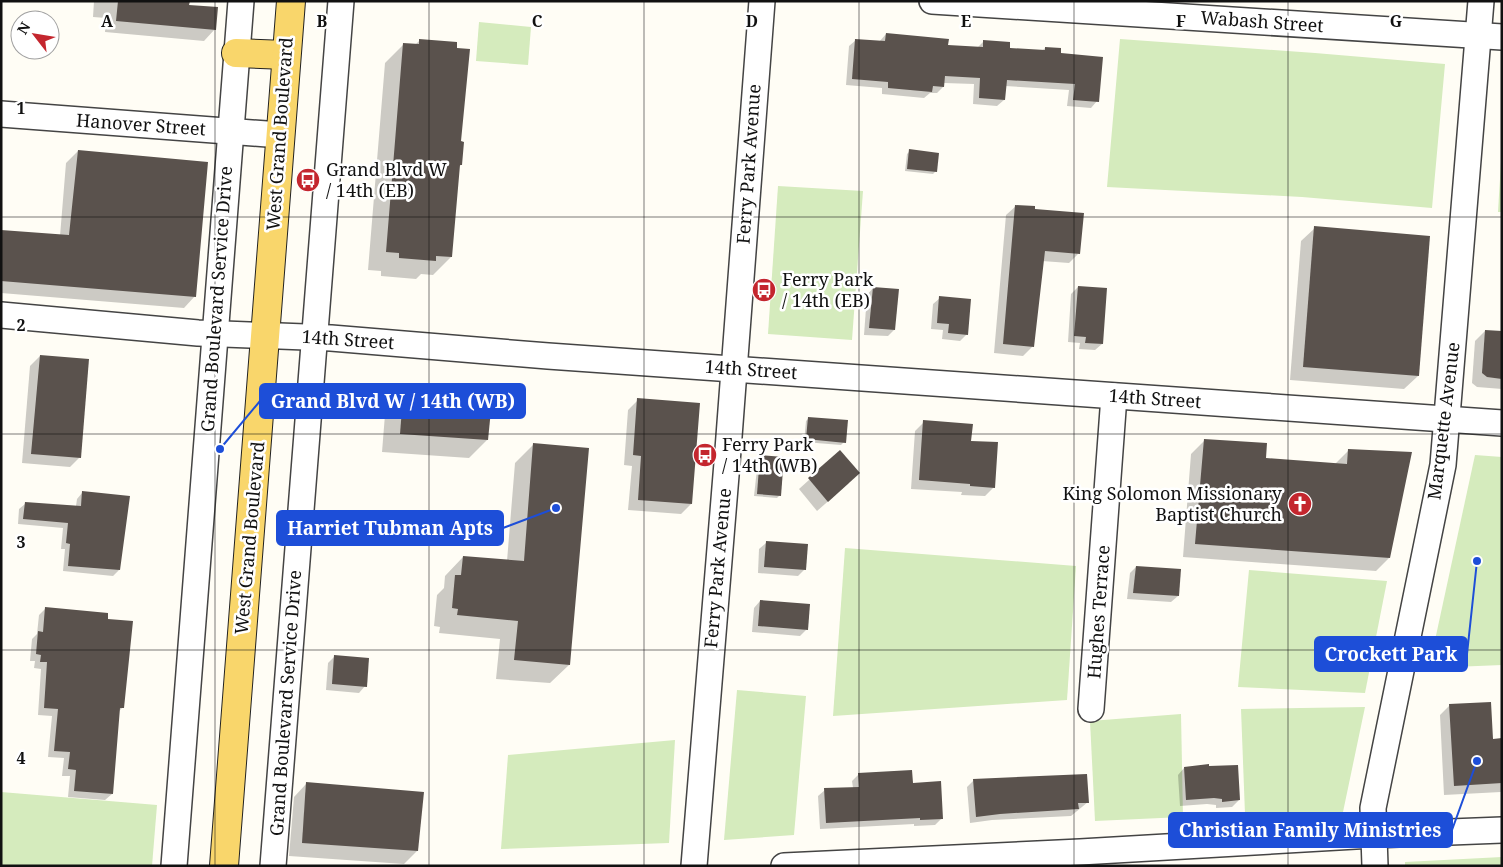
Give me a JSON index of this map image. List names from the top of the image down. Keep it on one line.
{"streets":{"main road":["West Grand Boulevard"],"street":["Wabash Street","Hanover Street","Ferry Park Avenue","Grand Boulevard Service Drive","14th Street","Marquette Avenue","Hughes Terrace"]},"crossings":[["Wabash Street","Marquette Avenue"],["Hanover Street","West Grand Boulevard"],["Hanover Street","Grand Boulevard Service Drive"],["West Grand Boulevard","14th Street"],["Ferry Park Avenue","14th Street"],["Grand Boulevard Service Drive","14th Street"],["14th Street","Marquette Avenue"],["14th Street","Hughes Terrace"]],"places":{"bus stop":["Grand Blvd W / 14th (EB)","Ferry Park / 14th (EB)","Ferry Park / 14th (WB)"],"other":["Grand Blvd W / 14th (WB)","Harriet Tubman Apts","Crockett Park","Christian Family Ministries"],"church":["King Solomon Missionary Baptist Church"]},"north":"top left","grid":{"columns":["A","B","C","D","E","F","G"],"rows":["1","2","3","4"]}}
